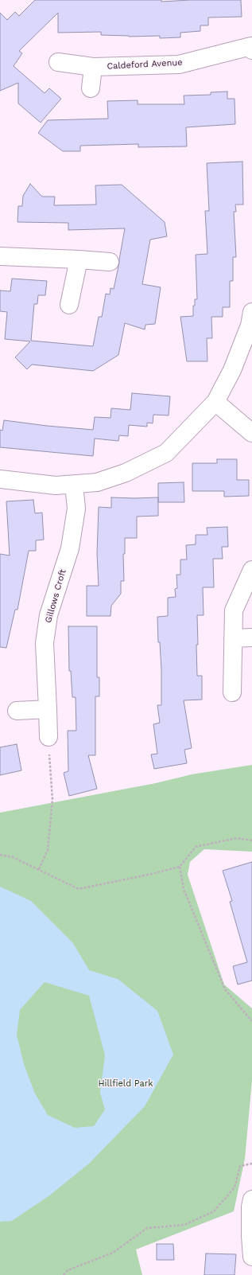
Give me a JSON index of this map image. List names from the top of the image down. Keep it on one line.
{"streets":{"street":["Caldeford Avenue","Gillows Croft"]},"parks":["Hillfield Park"]}
